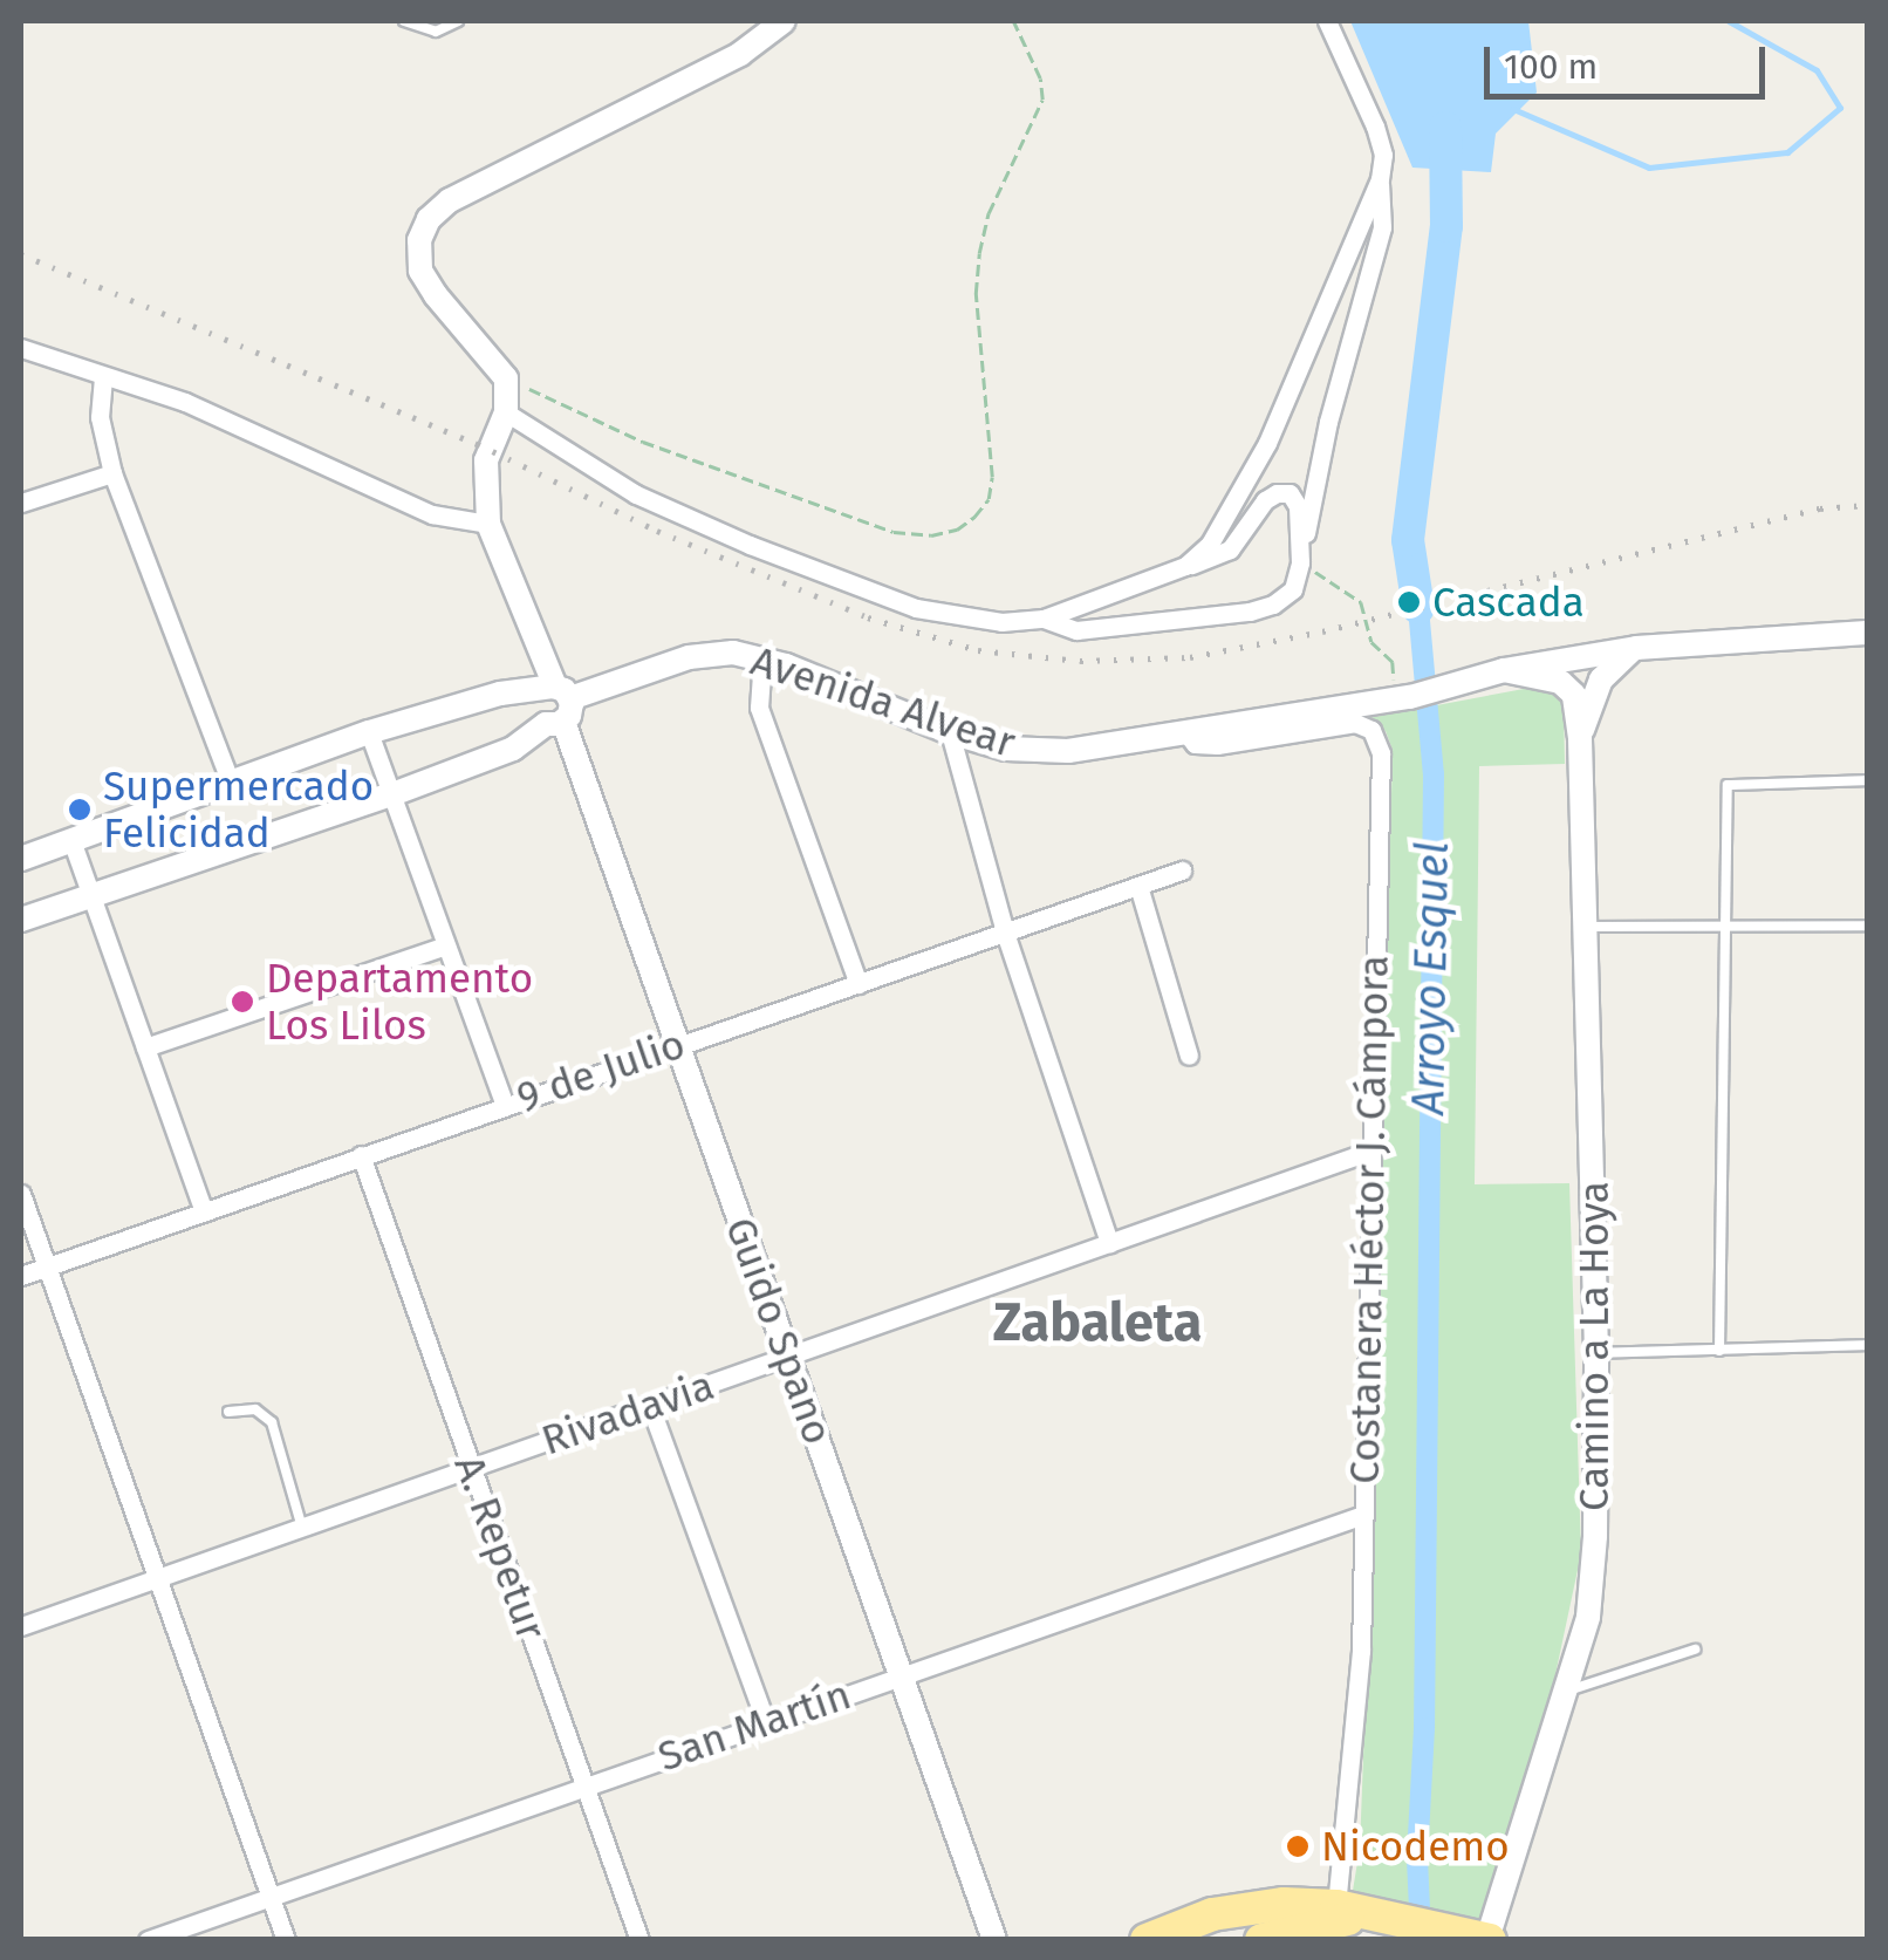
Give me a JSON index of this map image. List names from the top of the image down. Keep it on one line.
{"streets":{"street":["Avenida Alvear","9 de Julio","Costanera Héctor J. Cámpora","Guido Spano","Camino a La Hoya","Rivadavia","A. Repetur","San Martín"]},"crossings":[["Avenida Alvear","Costanera Héctor J. Cámpora"],["Avenida Alvear","Guido Spano"],["Avenida Alvear","Camino a La Hoya"],["9 de Julio","Guido Spano"],["9 de Julio","A. Repetur"],["Costanera Héctor J. Cámpora","Rivadavia"],["Costanera Héctor J. Cámpora","San Martín"],["Guido Spano","Rivadavia"],["Guido Spano","San Martín"],["Rivadavia","A. Repetur"],["A. Repetur","San Martín"]],"districts":["Zabaleta"],"water":["Arroyo Esquel"],"places":["Cascada","Supermercado Felicidad","Departamento Los Lilos","Nicodemo"],"scale_bar":"100 m"}
